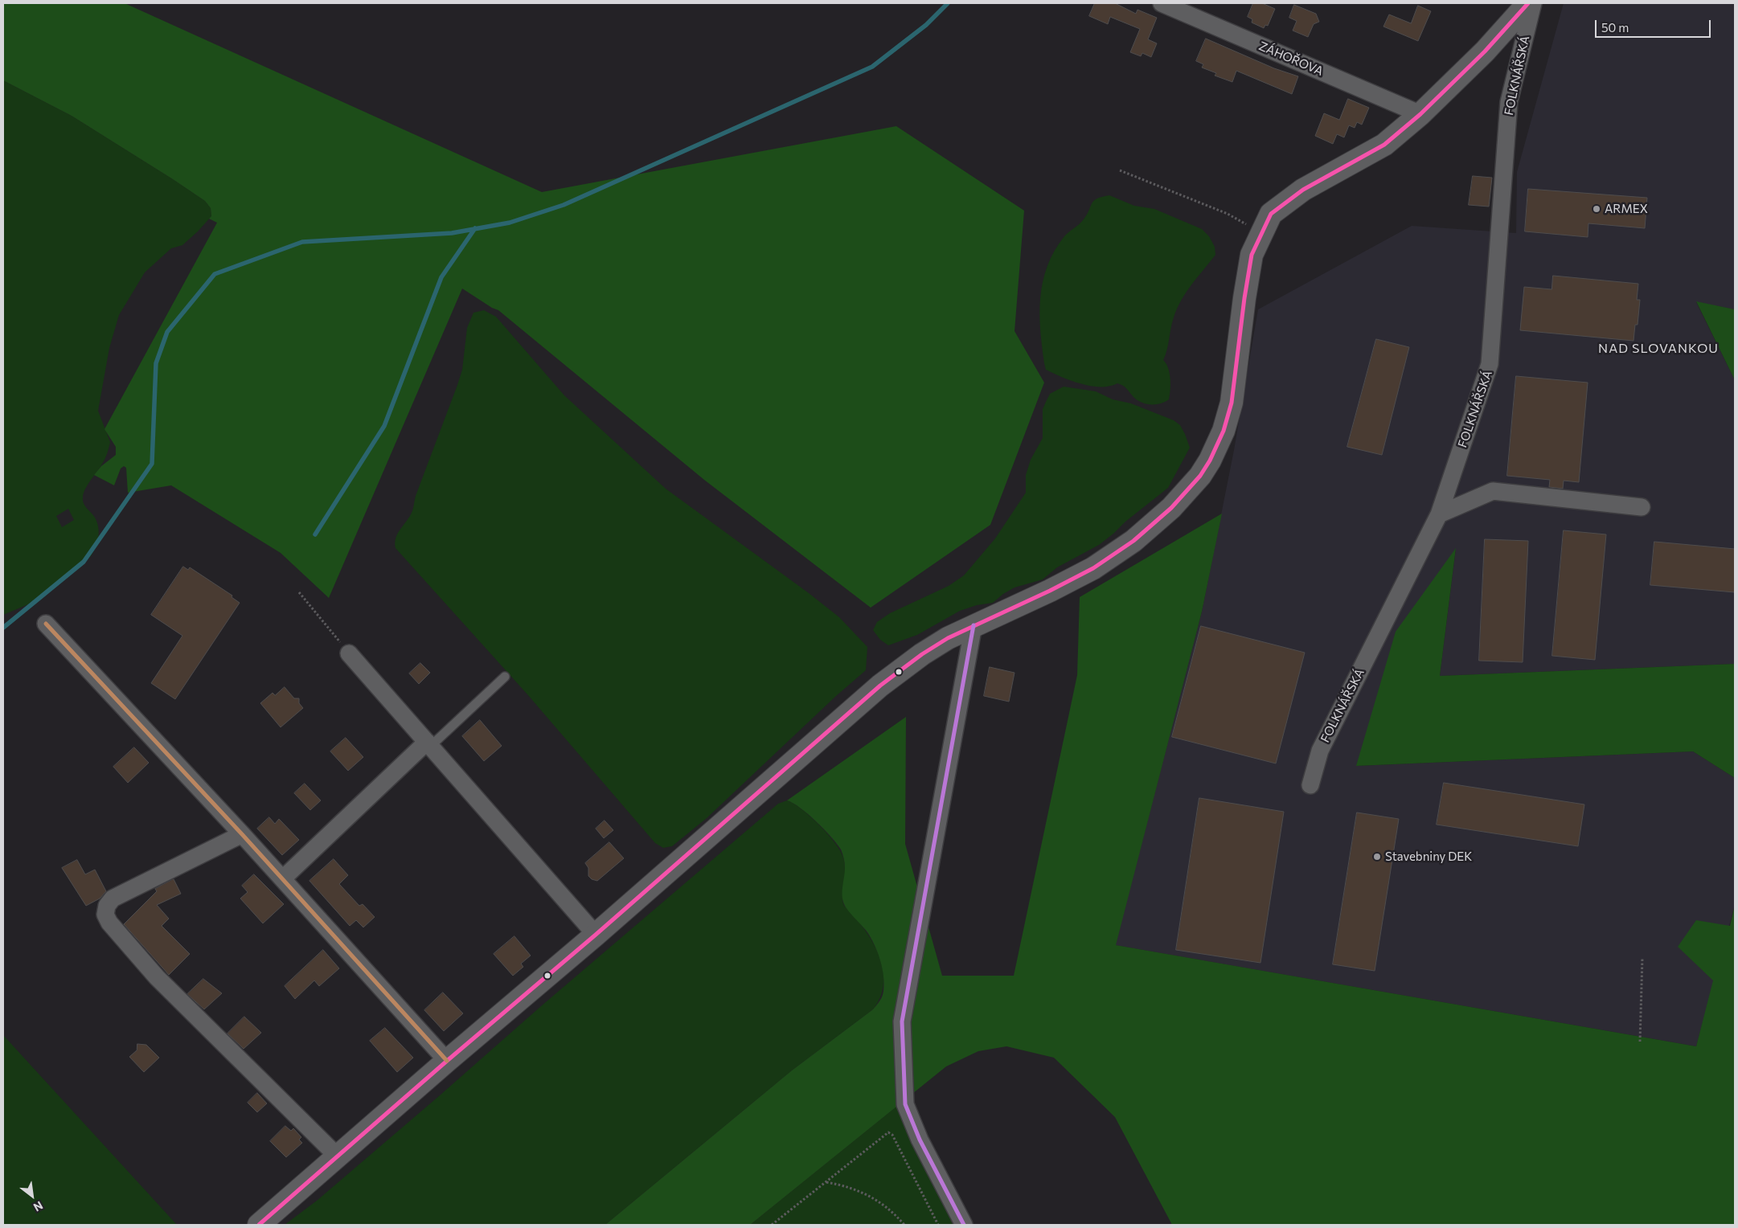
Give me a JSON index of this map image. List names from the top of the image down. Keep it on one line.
{"streets":{"street":["ZÁHOŘOVA","FOLKNÁŘSKÁ"]},"crossings":[["ZÁHOŘOVA","FOLKNÁŘSKÁ"]],"districts":["NAD SLOVANKOU"],"places":["ARMEX","Stavebniny DEK"],"scale_bar":"50 m","north":"bottom right"}
